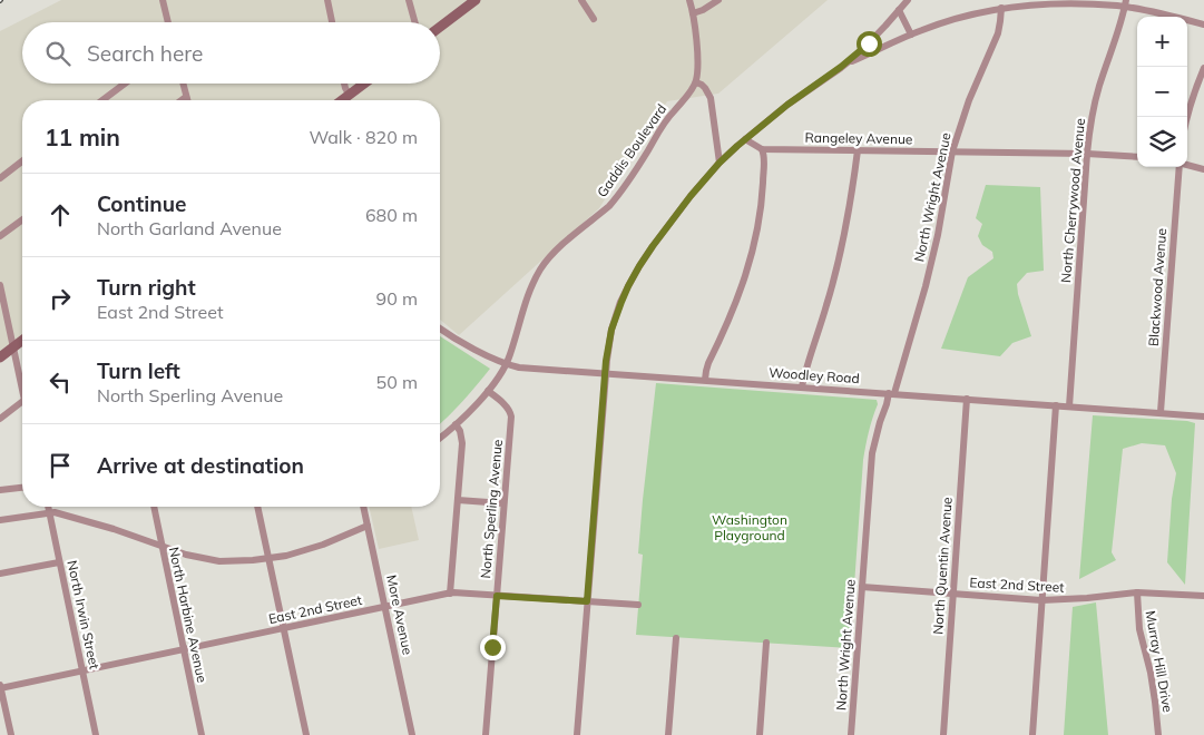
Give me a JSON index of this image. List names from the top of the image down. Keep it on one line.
{"streets":{"street":["Rangeley Avenue","Gaddis Boulevard","North Wright Avenue","North Cherrywood Avenue","Blackwood Avenue","Woodley Road","North Sperling Avenue","North Quentin Avenue","East 2nd Street","North Irwin Street","North Harbine Avenue","More Avenue","Murray Hill Drive"]},"crossings":[["Rangeley Avenue","North Wright Avenue"],["Rangeley Avenue","North Cherrywood Avenue"],["Gaddis Boulevard","Woodley Road"],["Gaddis Boulevard","North Sperling Avenue"],["North Wright Avenue","Woodley Road"],["North Wright Avenue","East 2nd Street"],["North Cherrywood Avenue","Woodley Road"],["Blackwood Avenue","Woodley Road"],["Woodley Road","North Quentin Avenue"],["North Sperling Avenue","East 2nd Street"],["North Quentin Avenue","East 2nd Street"],["East 2nd Street","North Irwin Street"],["East 2nd Street","North Harbine Avenue"],["East 2nd Street","More Avenue"],["East 2nd Street","Murray Hill Drive"]],"parks":["Washington Playground"],"page":{"map_buttons":["+","−"],"search":"Search here","heading":["11 min","Walk · 820 m"],"list":[["Continue","North Garland Avenue","680 m"],["Turn right","East 2nd Street","90 m"],["Turn left","North Sperling Avenue","50 m"],"Arrive at destination"]}}
